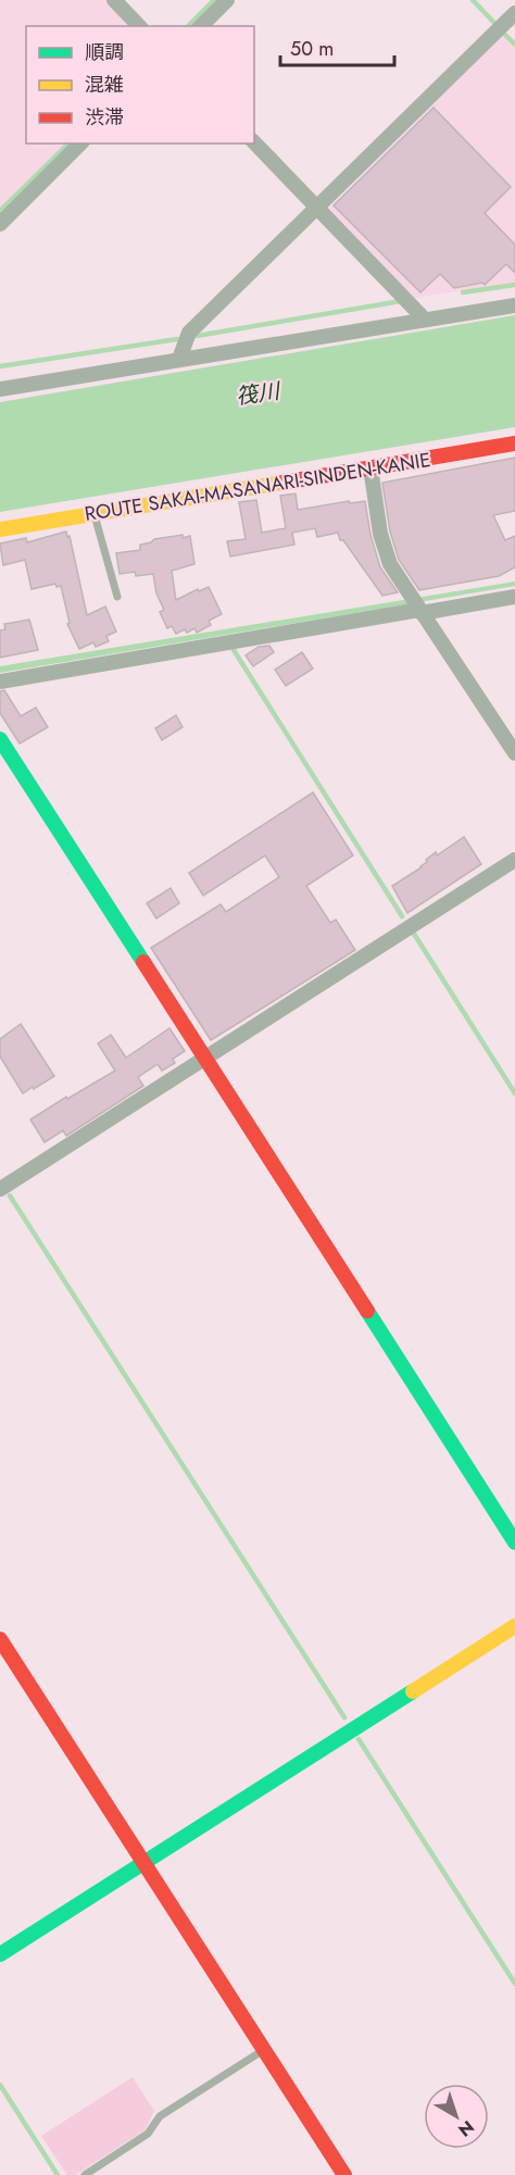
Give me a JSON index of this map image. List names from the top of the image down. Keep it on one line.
{"streets":{"street":["ROUTE SAKAI-MASANARI-SINDEN-KANIE"]},"water":["筏川"],"legend":["順調","混雑","渋滞"],"scale_bar":"50 m","north":"bottom right"}
